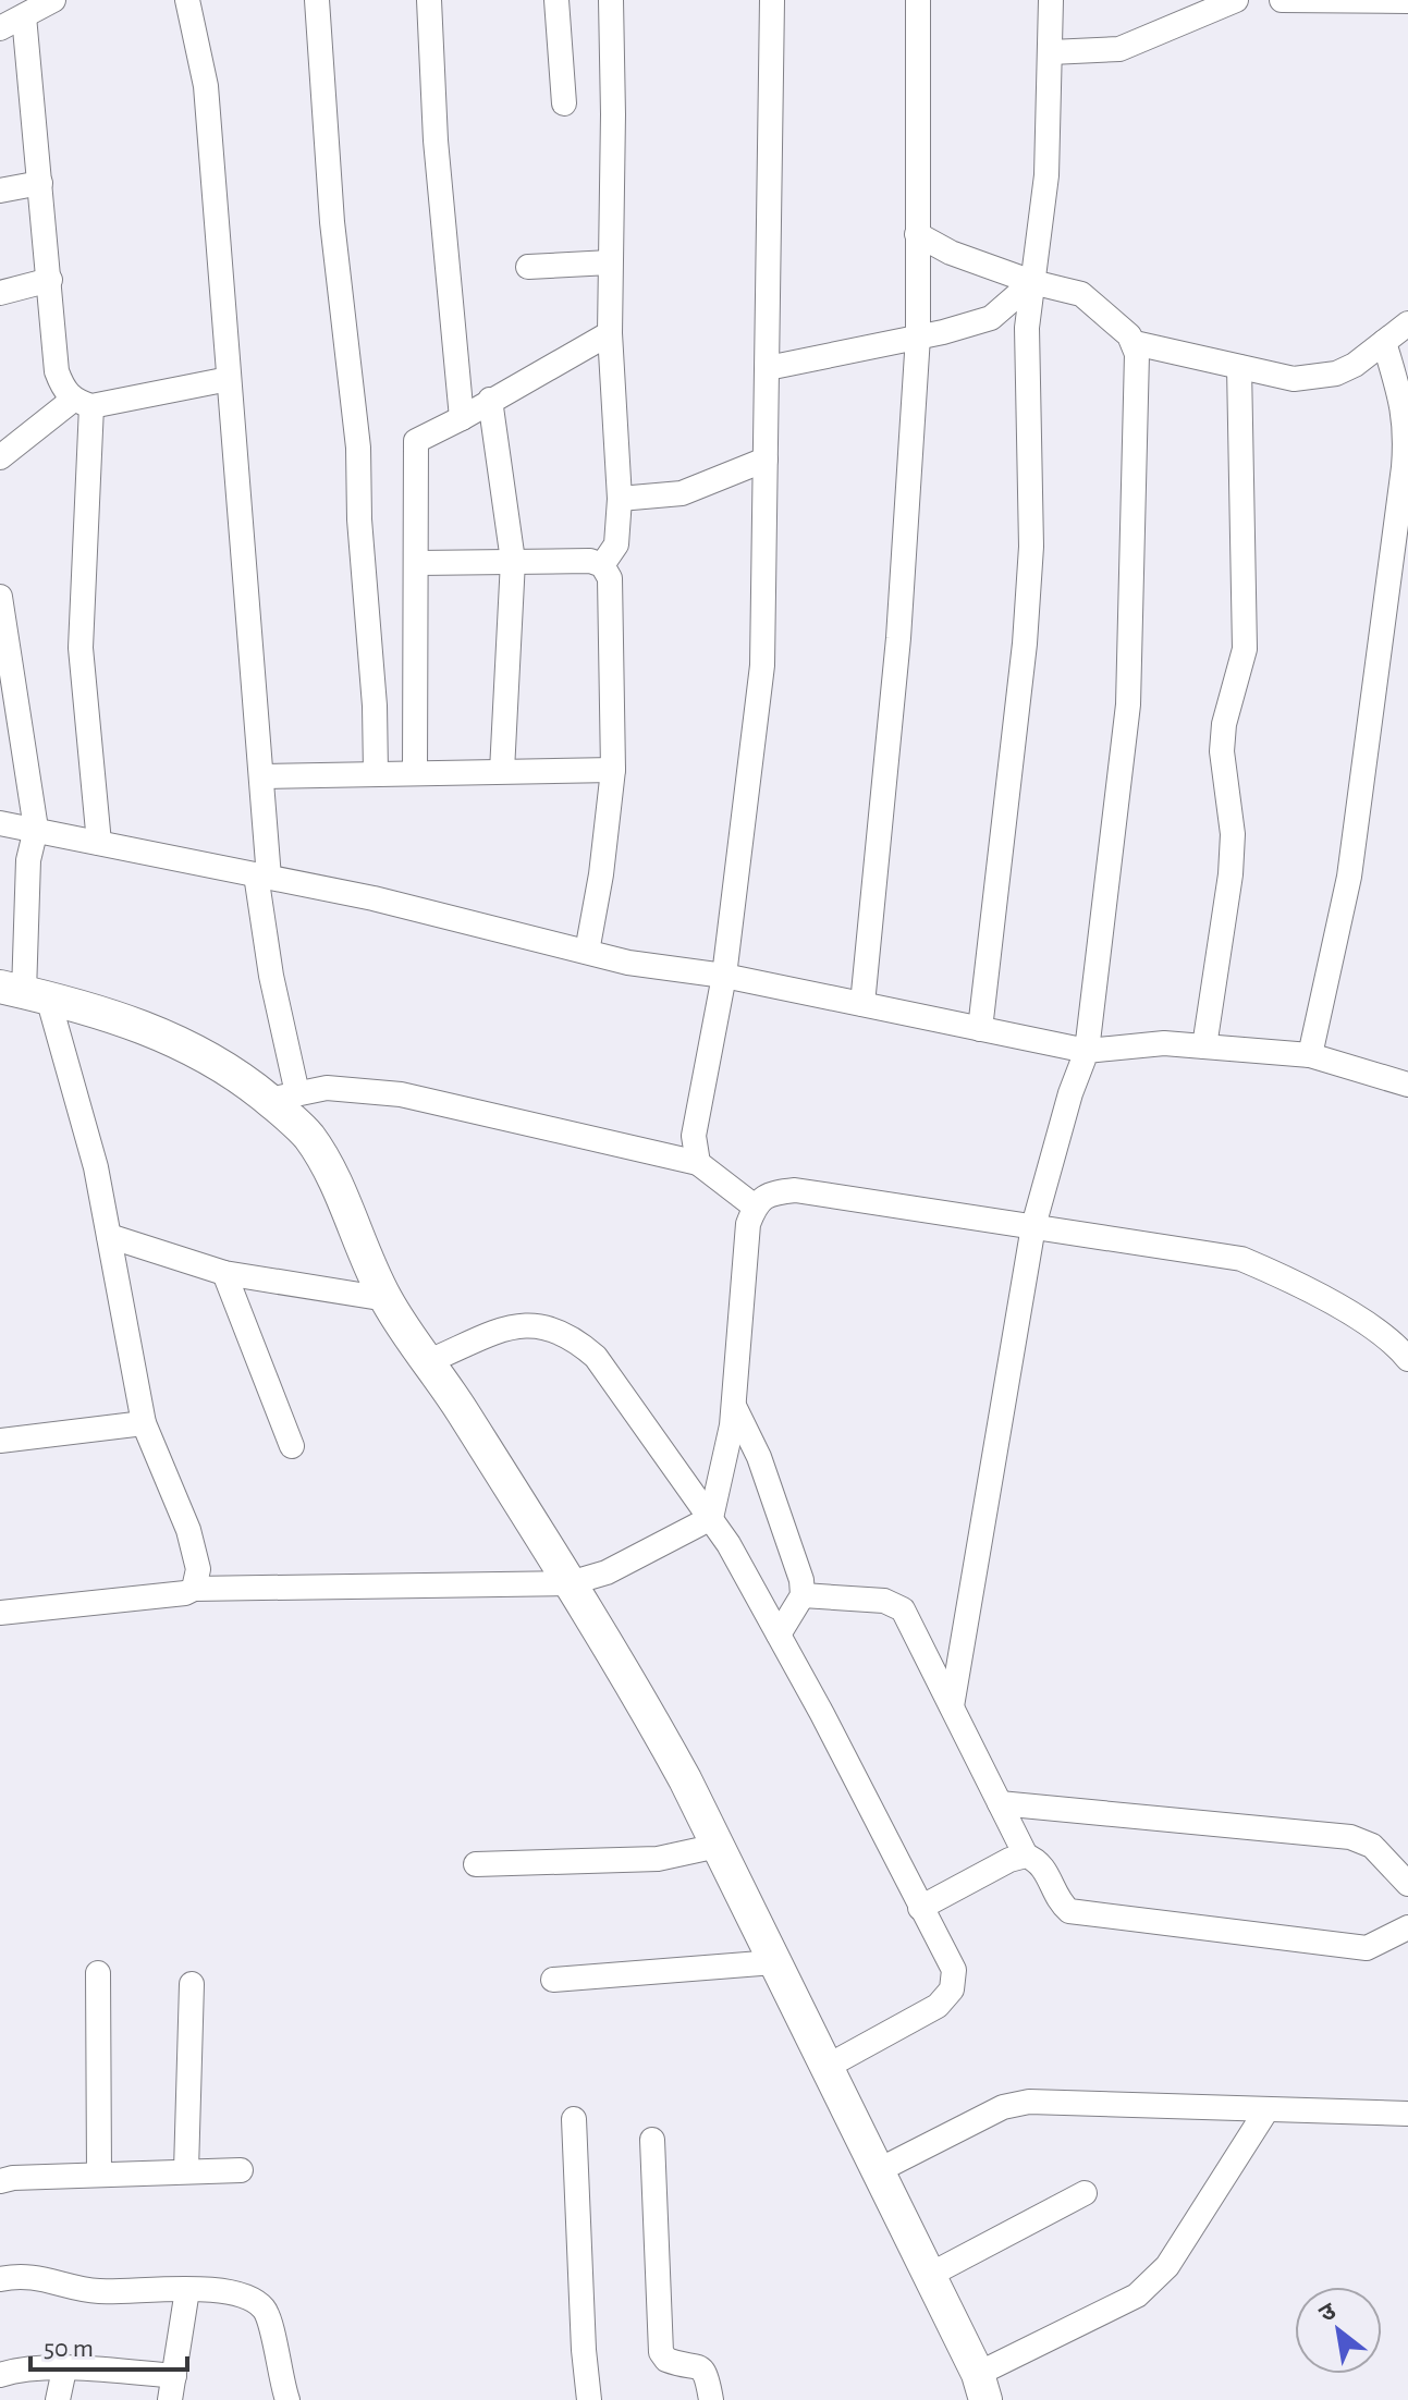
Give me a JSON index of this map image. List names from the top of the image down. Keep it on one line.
{"scale_bar":"50 m","north":"top left"}
